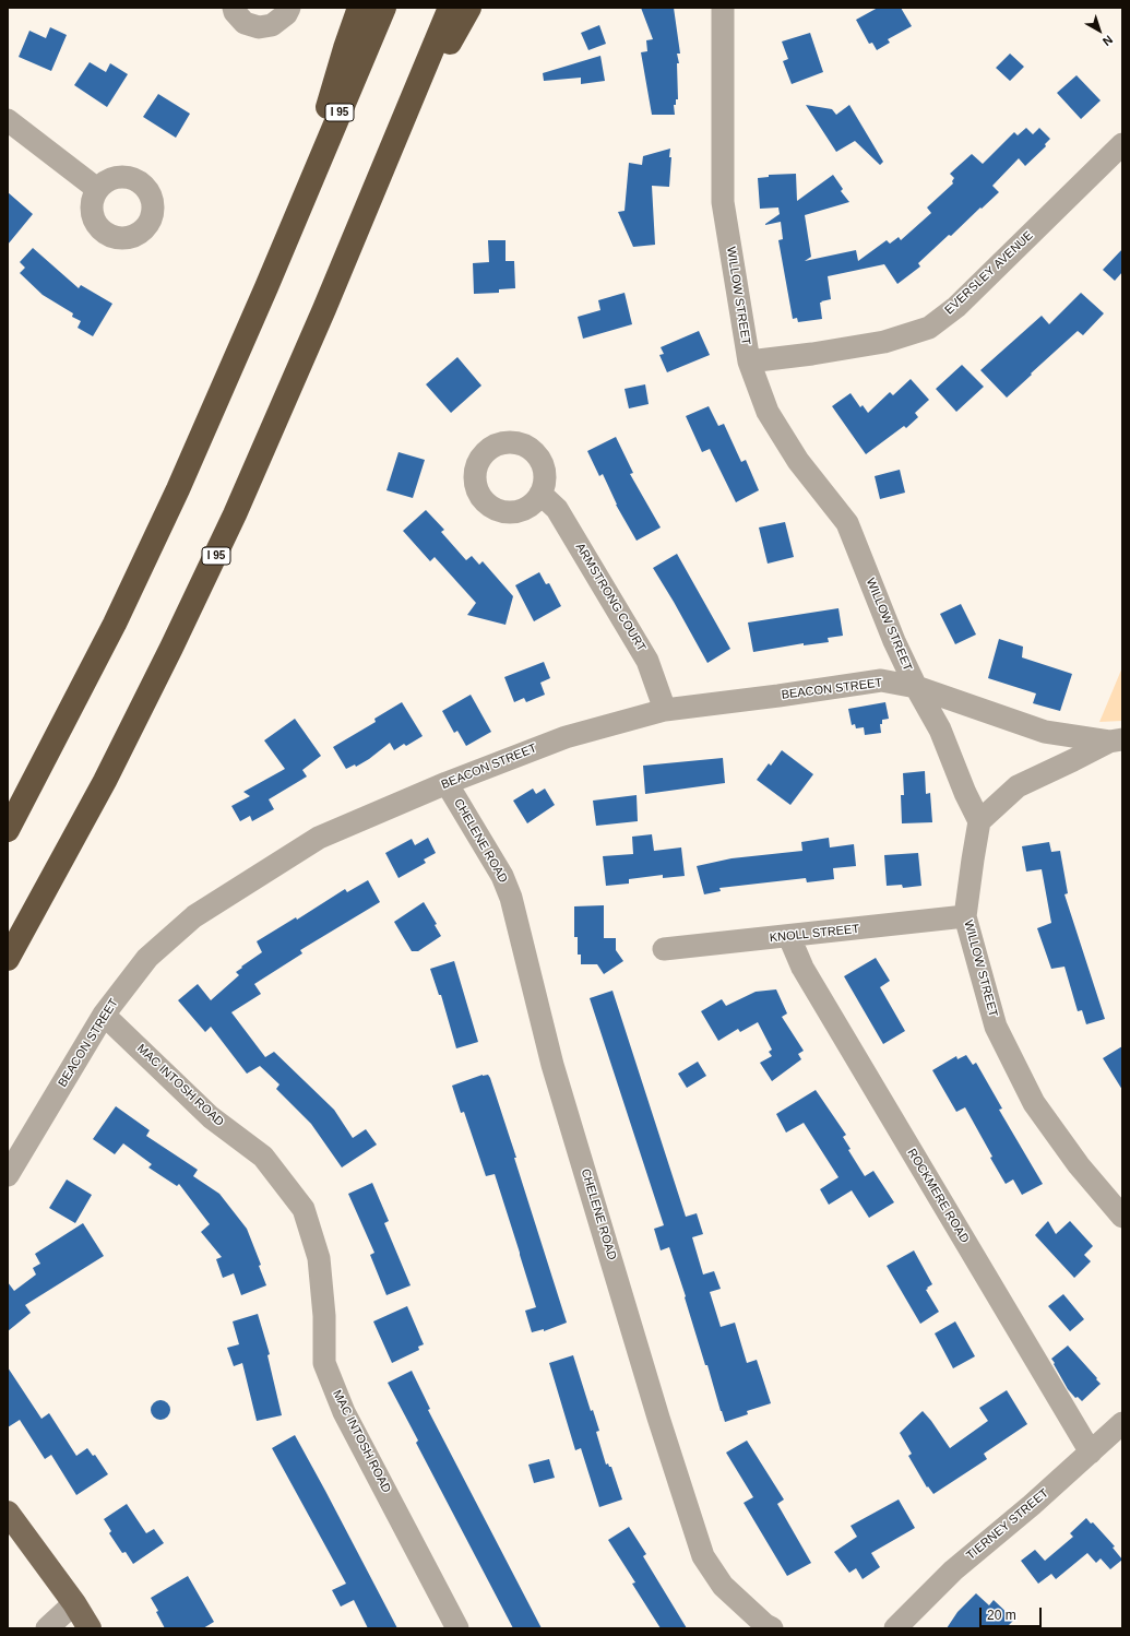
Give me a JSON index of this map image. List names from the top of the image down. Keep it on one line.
{"streets":{"highway":["I 95"],"street":["EVERSLEY AVENUE","WILLOW STREET","ARMSTRONG COURT","BEACON STREET","CHELENE ROAD","KNOLL STREET","MAC INTOSH ROAD","ROCKMERE ROAD","TIERNEY STREET"]},"crossings":[["EVERSLEY AVENUE","WILLOW STREET"],["WILLOW STREET","BEACON STREET"],["WILLOW STREET","KNOLL STREET"],["ARMSTRONG COURT","BEACON STREET"],["BEACON STREET","CHELENE ROAD"],["BEACON STREET","MAC INTOSH ROAD"],["KNOLL STREET","ROCKMERE ROAD"],["ROCKMERE ROAD","TIERNEY STREET"]],"scale_bar":"20 m","north":"bottom right"}
